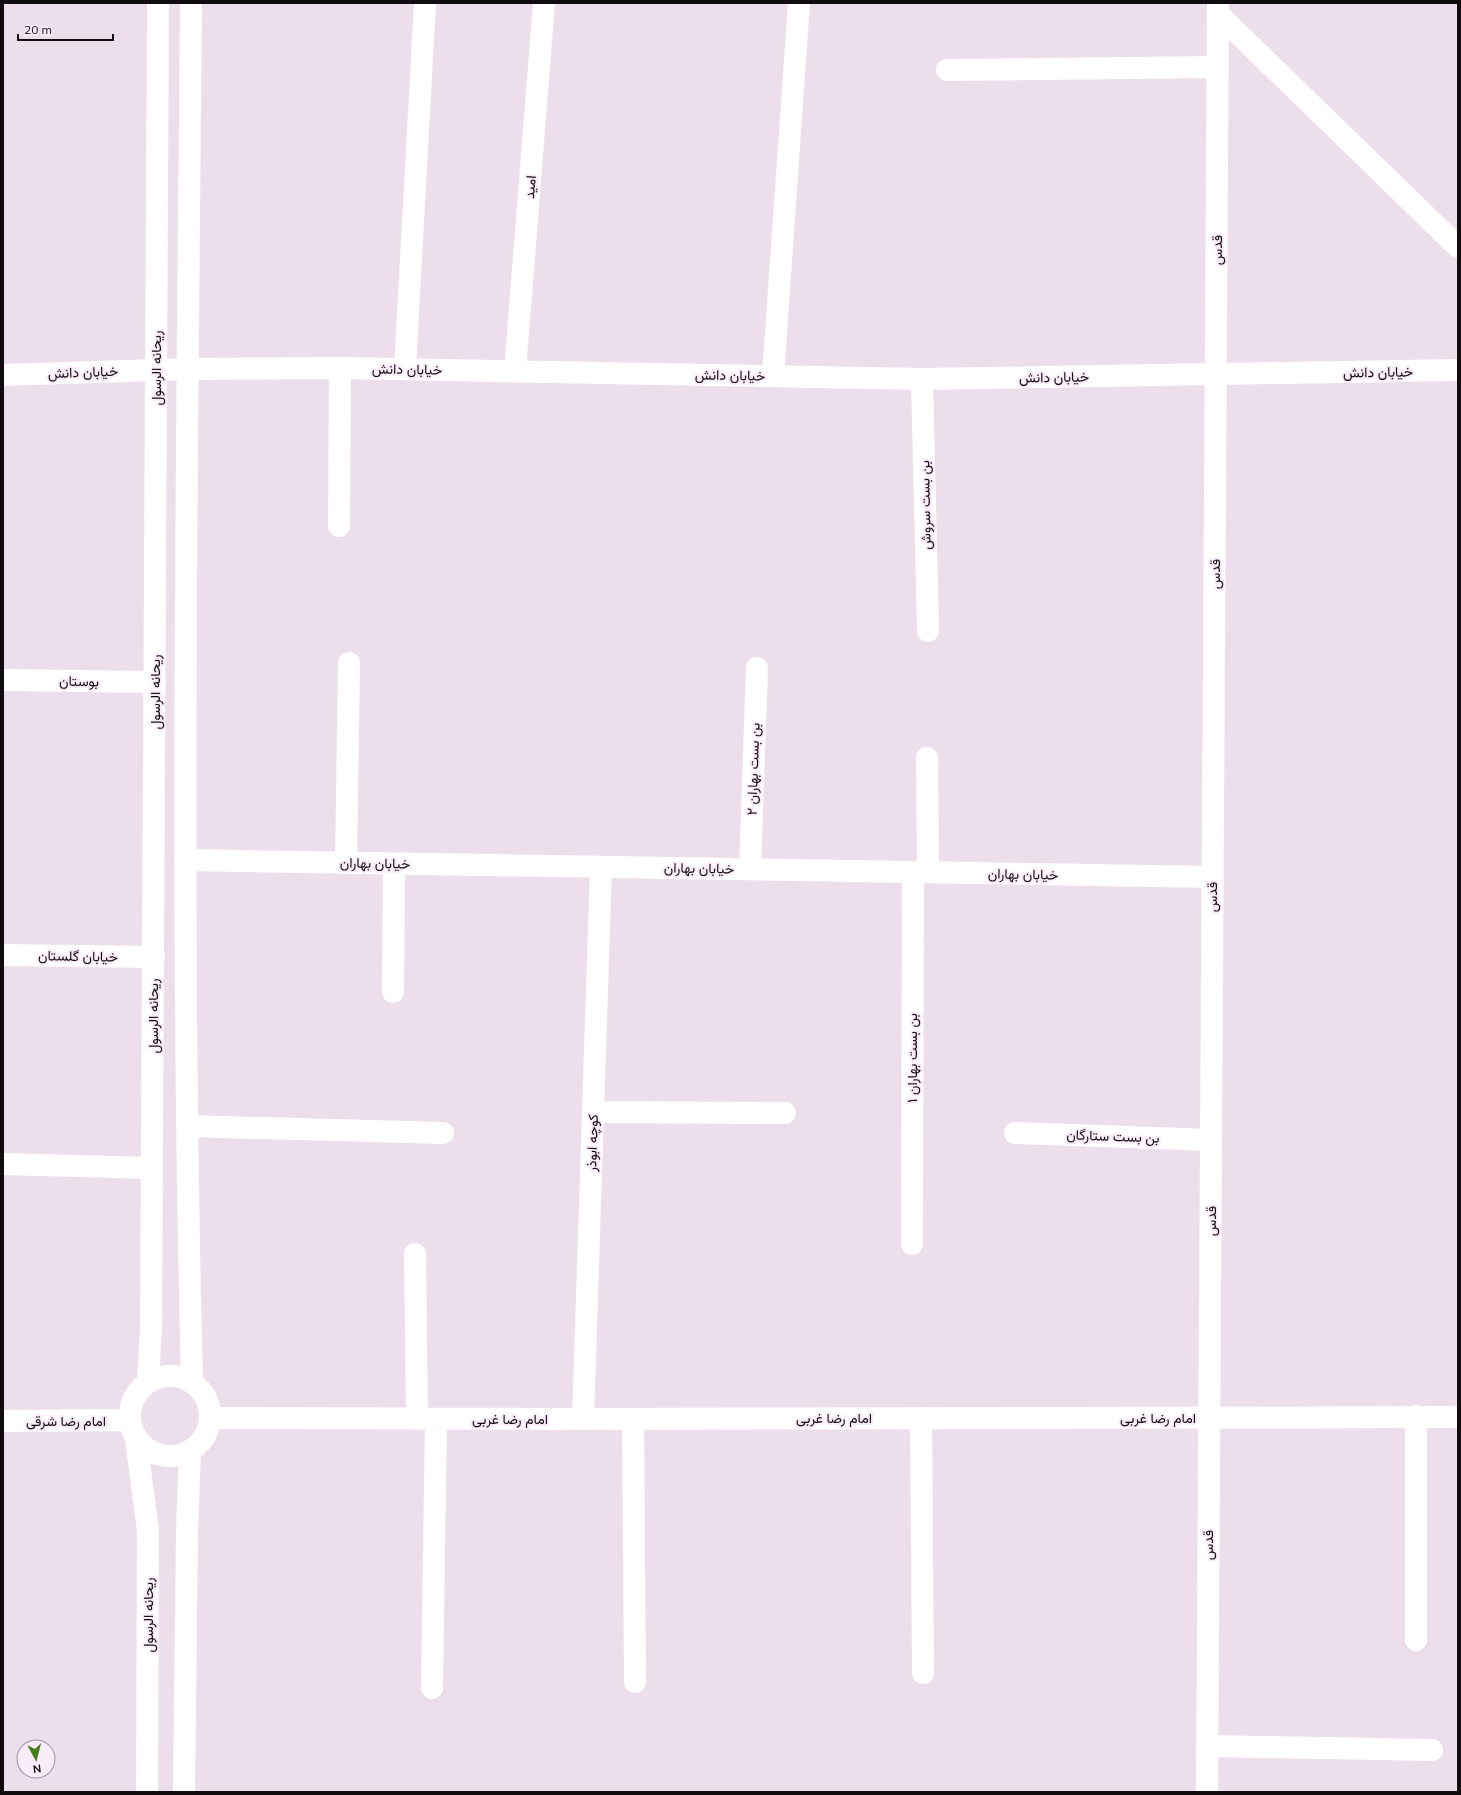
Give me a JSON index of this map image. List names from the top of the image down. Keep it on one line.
{"streets":{"street":["امید","قدس","ریحانه الرسول","خیابان دانش","بن بست سروش","بوستان","بن بست بهاران ۲","خیابان بهاران","خیابان گلستان","بن بست بهاران ۱","بن بست ستارگان","کوچه ابوذر","امام رضا غربی","امام رضا شرقی"]},"crossings":[["امید","خیابان دانش"],["قدس","خیابان دانش"],["قدس","خیابان بهاران"],["قدس","بن بست ستارگان"],["قدس","امام رضا غربی"],["ریحانه الرسول","خیابان دانش"],["ریحانه الرسول","بوستان"],["ریحانه الرسول","خیابان گلستان"],["ریحانه الرسول","امام رضا غربی"],["ریحانه الرسول","امام رضا شرقی"],["خیابان دانش","بن بست سروش"],["بن بست بهاران ۲","خیابان بهاران"],["خیابان بهاران","بن بست بهاران ۱"],["خیابان بهاران","کوچه ابوذر"],["کوچه ابوذر","امام رضا غربی"],["امام رضا غربی","امام رضا شرقی"]],"scale_bar":"20 m","north":"bottom"}
